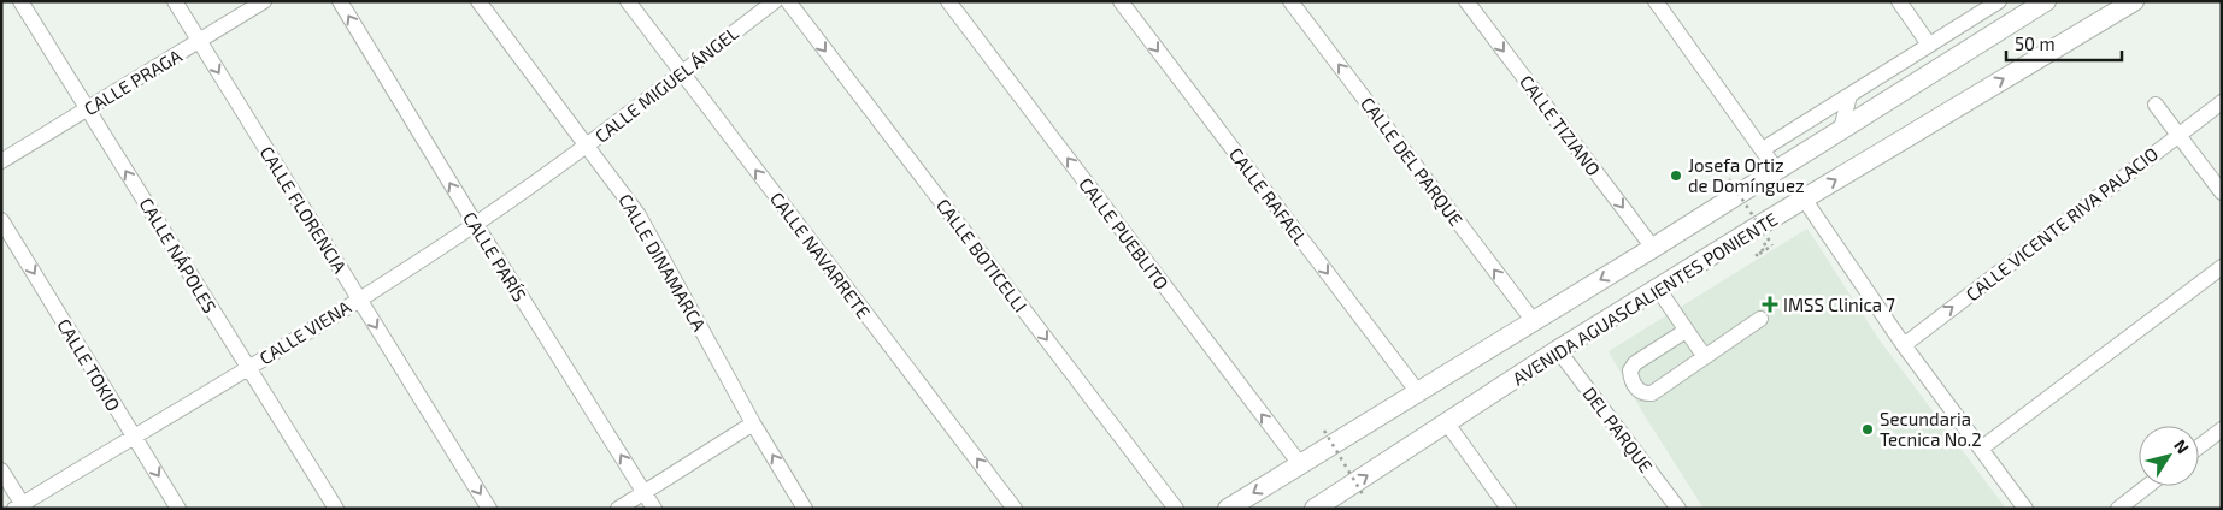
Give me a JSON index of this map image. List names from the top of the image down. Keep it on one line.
{"streets":{"main road":["AVENIDA AGUASCALIENTES PONIENTE"],"street":["CALLE PRAGA","CALLE MIGUEL ÁNGEL","CALLE TIZIANO","CALLE DEL PARQUE","CALLE RAFAEL","CALLE FLORENCIA","CALLE VICENTE RIVA PALACIO","CALLE PUEBLITO","CALLE NÁPOLES","CALLE NAVARRETE","CALLE BOTICELLI","CALLE PARÍS","CALLE DINAMARCA","CALLE VIENA","CALLE TOKIO","DEL PARQUE"]},"crossings":[["CALLE PRAGA","CALLE FLORENCIA"],["CALLE PRAGA","CALLE NÁPOLES"],["CALLE MIGUEL ÁNGEL","CALLE NAVARRETE"],["CALLE MIGUEL ÁNGEL","CALLE DINAMARCA"],["CALLE MIGUEL ÁNGEL","CALLE VIENA"],["CALLE TIZIANO","AVENIDA AGUASCALIENTES PONIENTE"],["CALLE DEL PARQUE","AVENIDA AGUASCALIENTES PONIENTE"],["CALLE RAFAEL","AVENIDA AGUASCALIENTES PONIENTE"],["CALLE FLORENCIA","CALLE VIENA"],["CALLE PUEBLITO","AVENIDA AGUASCALIENTES PONIENTE"],["CALLE NÁPOLES","CALLE VIENA"],["CALLE PARÍS","CALLE VIENA"],["CALLE DINAMARCA","CALLE VIENA"],["AVENIDA AGUASCALIENTES PONIENTE","DEL PARQUE"],["CALLE VIENA","CALLE TOKIO"]],"one_way":["CALLE TIZIANO","CALLE DEL PARQUE","CALLE RAFAEL","CALLE FLORENCIA","CALLE PUEBLITO","CALLE NÁPOLES","CALLE NAVARRETE","CALLE BOTICELLI","CALLE PARÍS","CALLE TOKIO"],"places":{"other":["Josefa Ortiz de Domínguez","Secundaria Tecnica No.2"],"health":["IMSS Clinica 7"]},"scale_bar":"50 m","north":"top right"}
